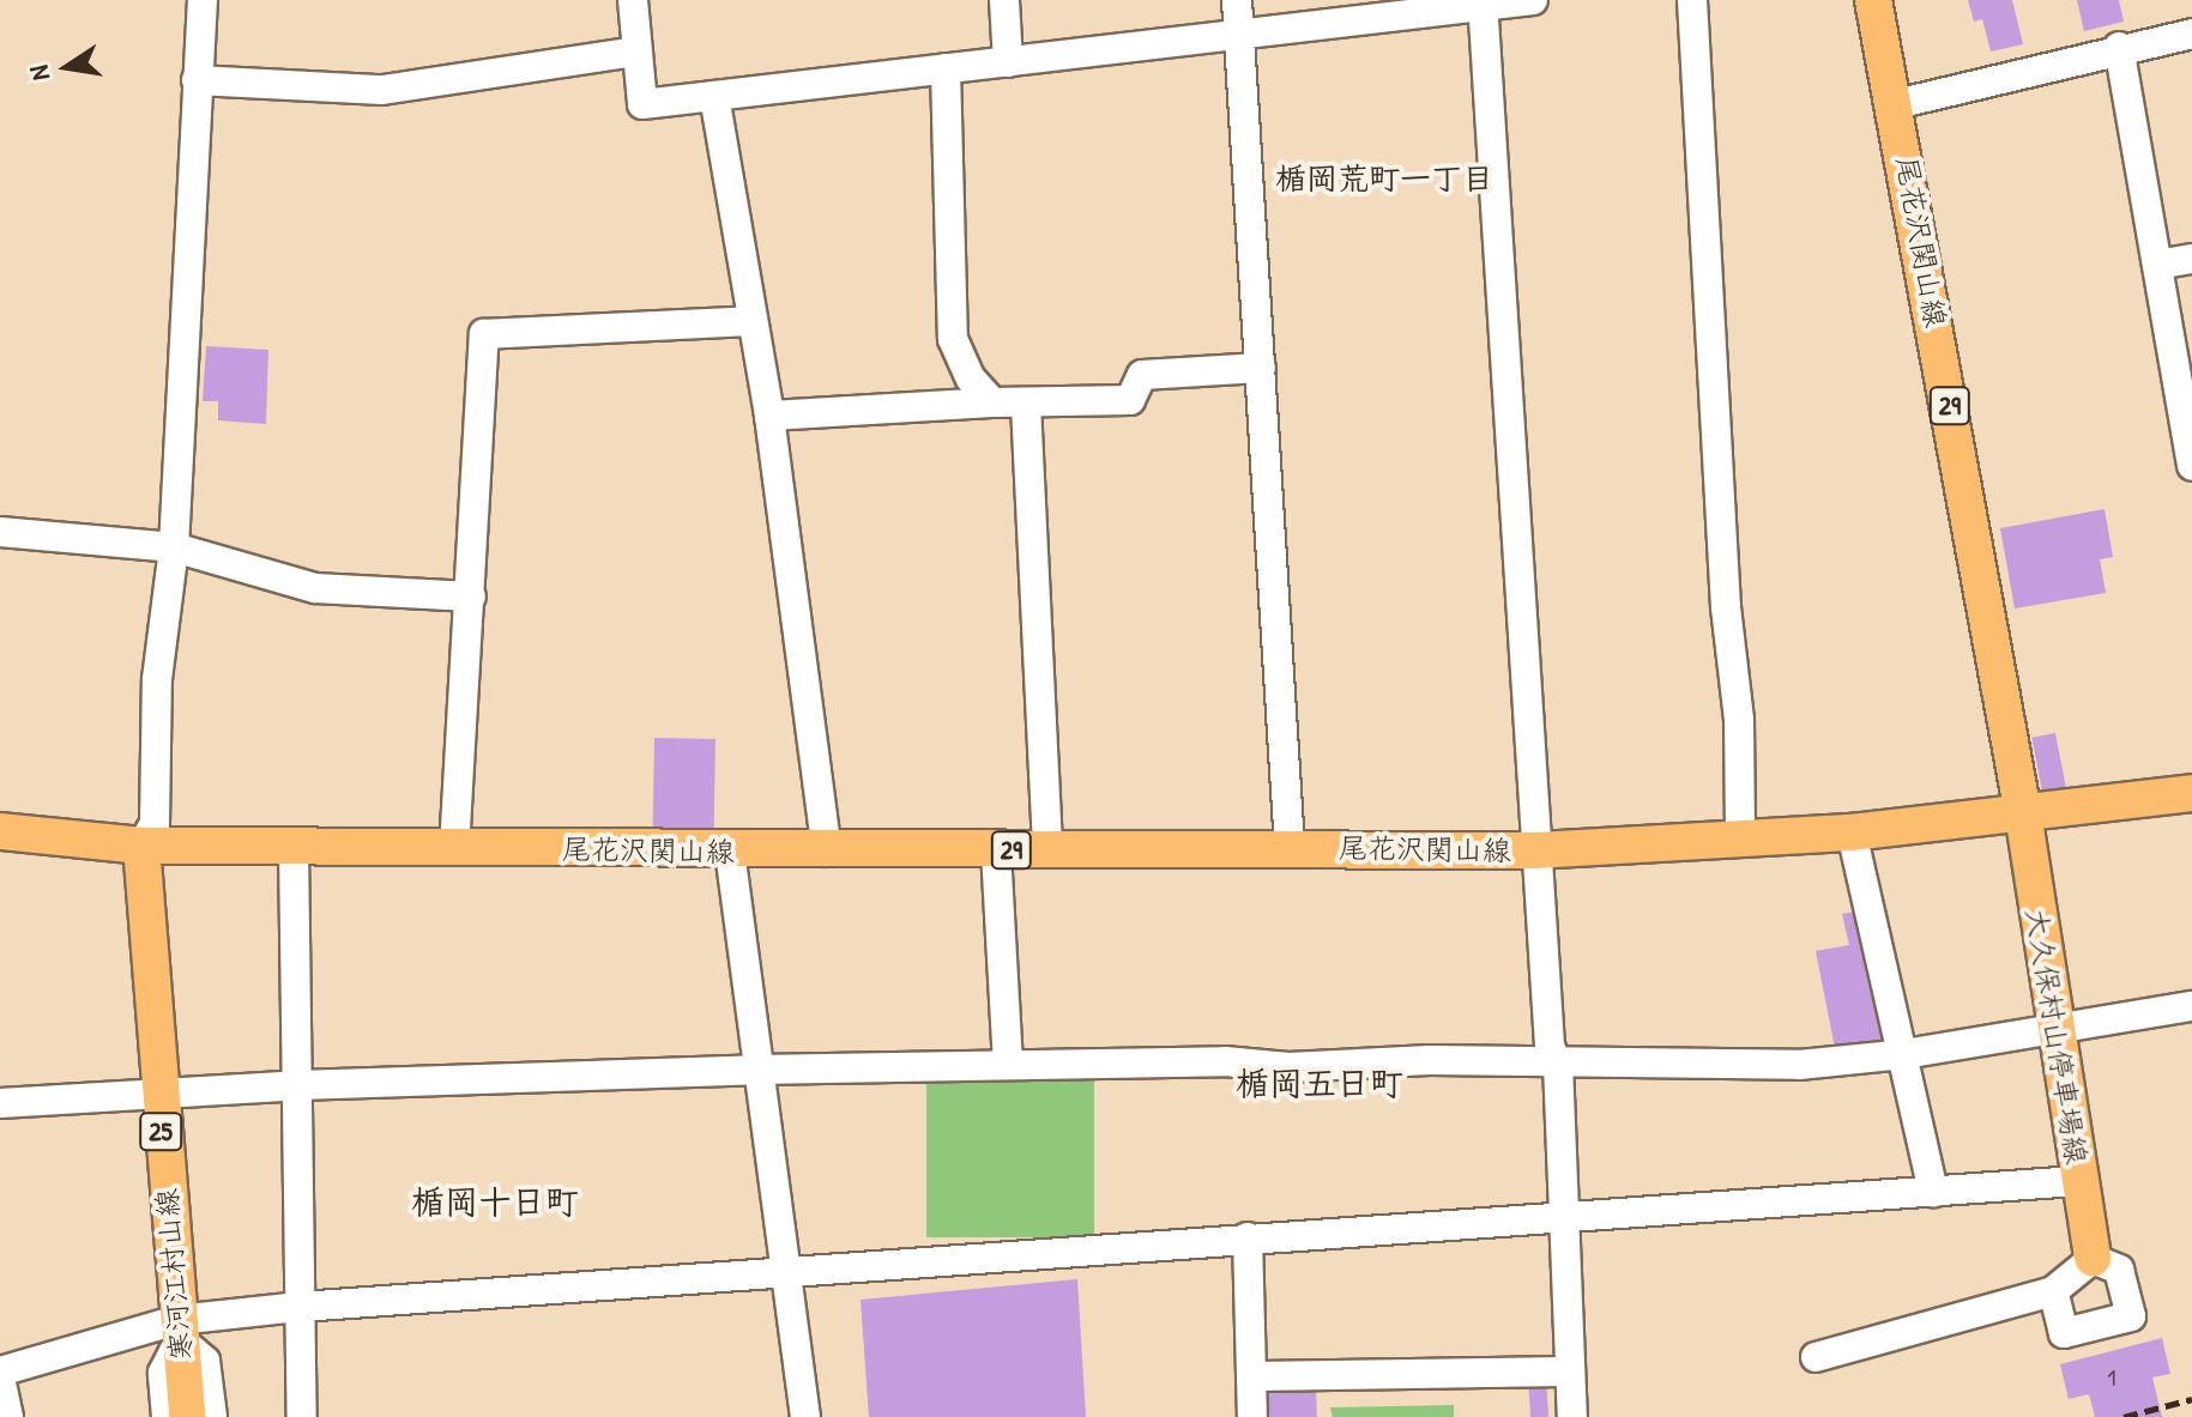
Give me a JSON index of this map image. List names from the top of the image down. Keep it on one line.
{"streets":{"main road":["尾花沢関山線","29","大久保村山停車場線","25","寒河江村山線"]},"crossings":[["尾花沢関山線","大久保村山停車場線"],["尾花沢関山線","寒河江村山線"]],"districts":["楯岡荒町一丁目","楯岡五日町","楯岡十日町"],"house_numbers":["1"],"north":"left"}
